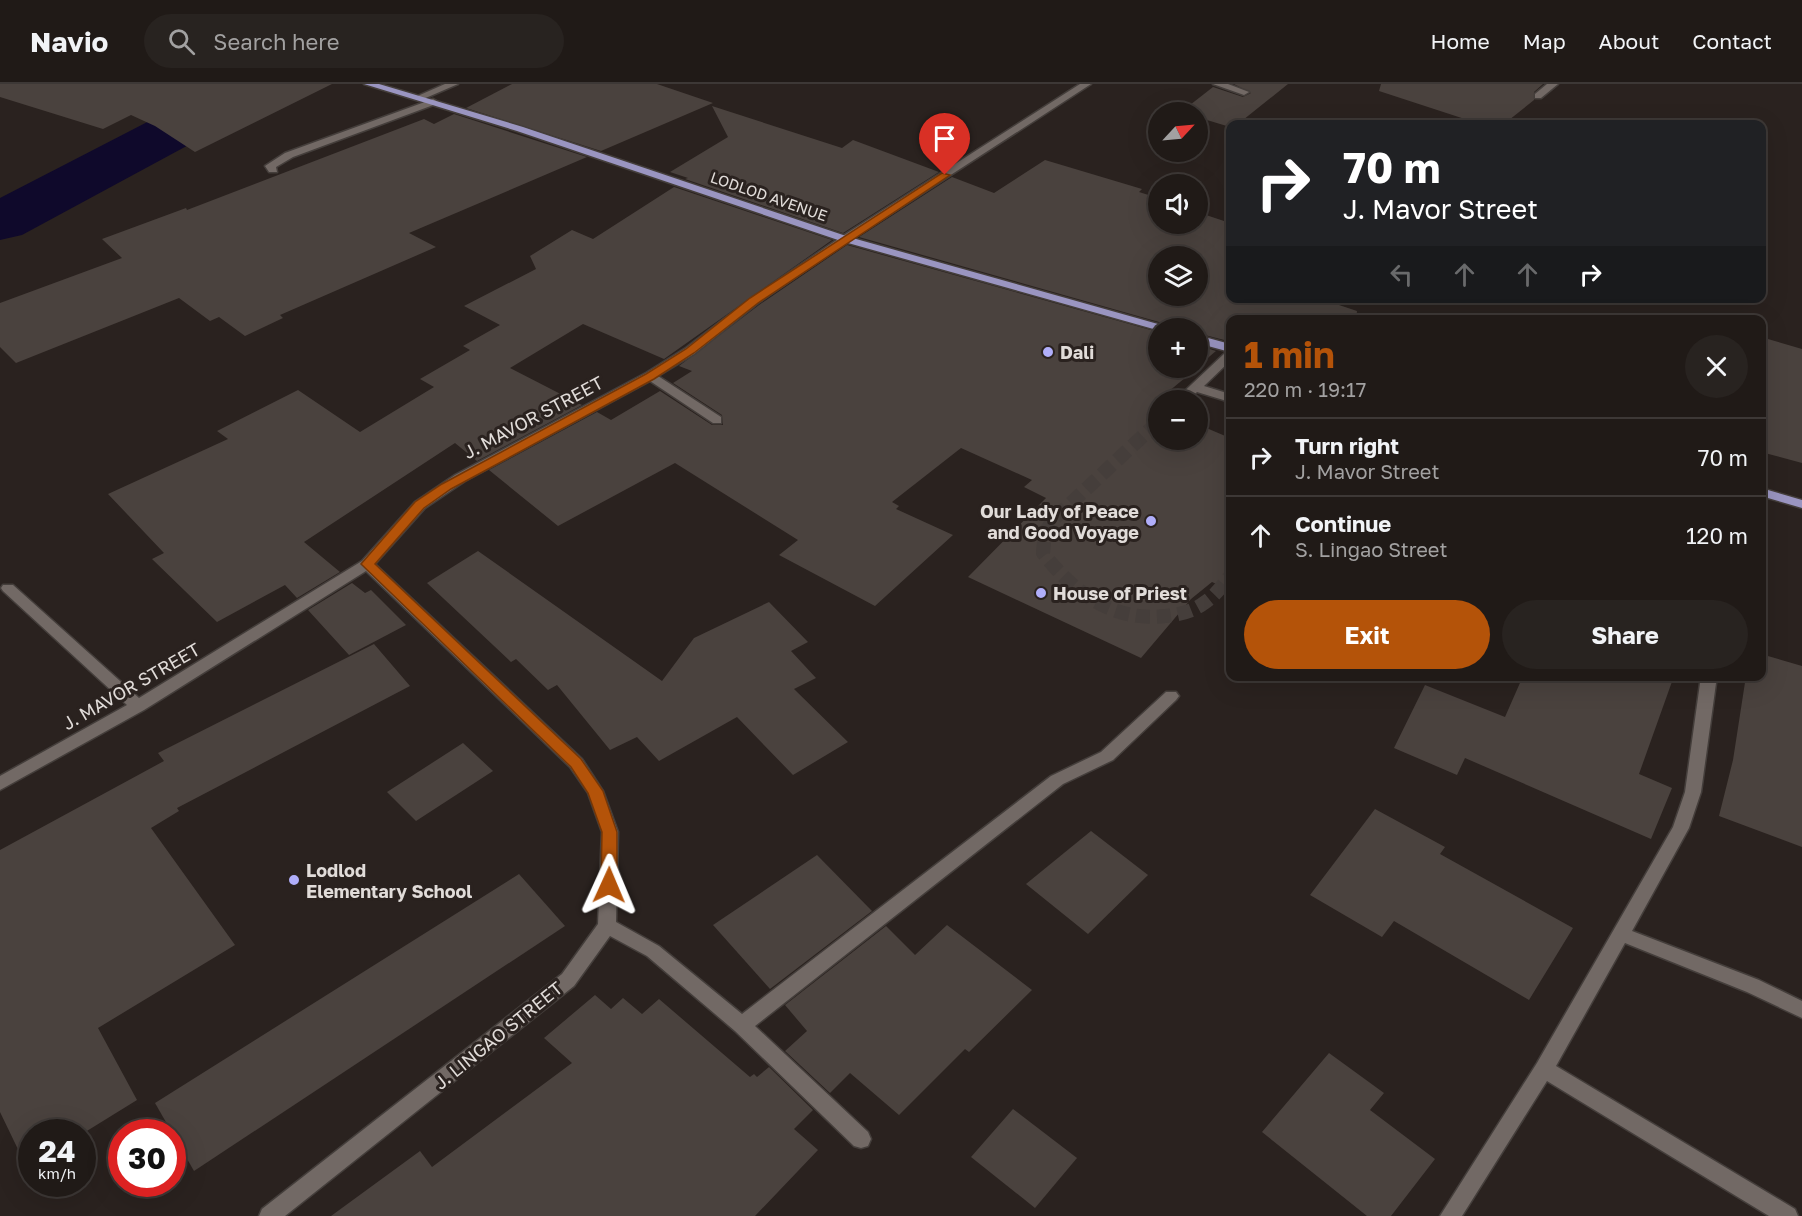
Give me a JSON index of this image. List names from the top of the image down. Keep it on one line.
{"streets":{"main road":["LODLOD AVENUE"],"street":["J. MAVOR STREET","J. LINGAO STREET"]},"crossings":[["LODLOD AVENUE","J. MAVOR STREET"]],"places":["Dali","Our Lady of Peace and Good Voyage","House of Priest","Lodlod Elementary School"],"north":"top right","page":{"header":"Navio","search":"Search here","nav":["Home","Map","About","Contact"],"map_buttons":["+","−"],"turn":["70 m","J. Mavor Street"],"heading":["1 min","220 m · 19:17"],"list":[{"name":"Turn right","note":"J. Mavor Street","value":"70 m"},{"name":"Continue","note":"S. Lingao Street","value":"120 m"}],"buttons":["Exit","Share"],"speed":"24 km/h","limit":"30"}}
